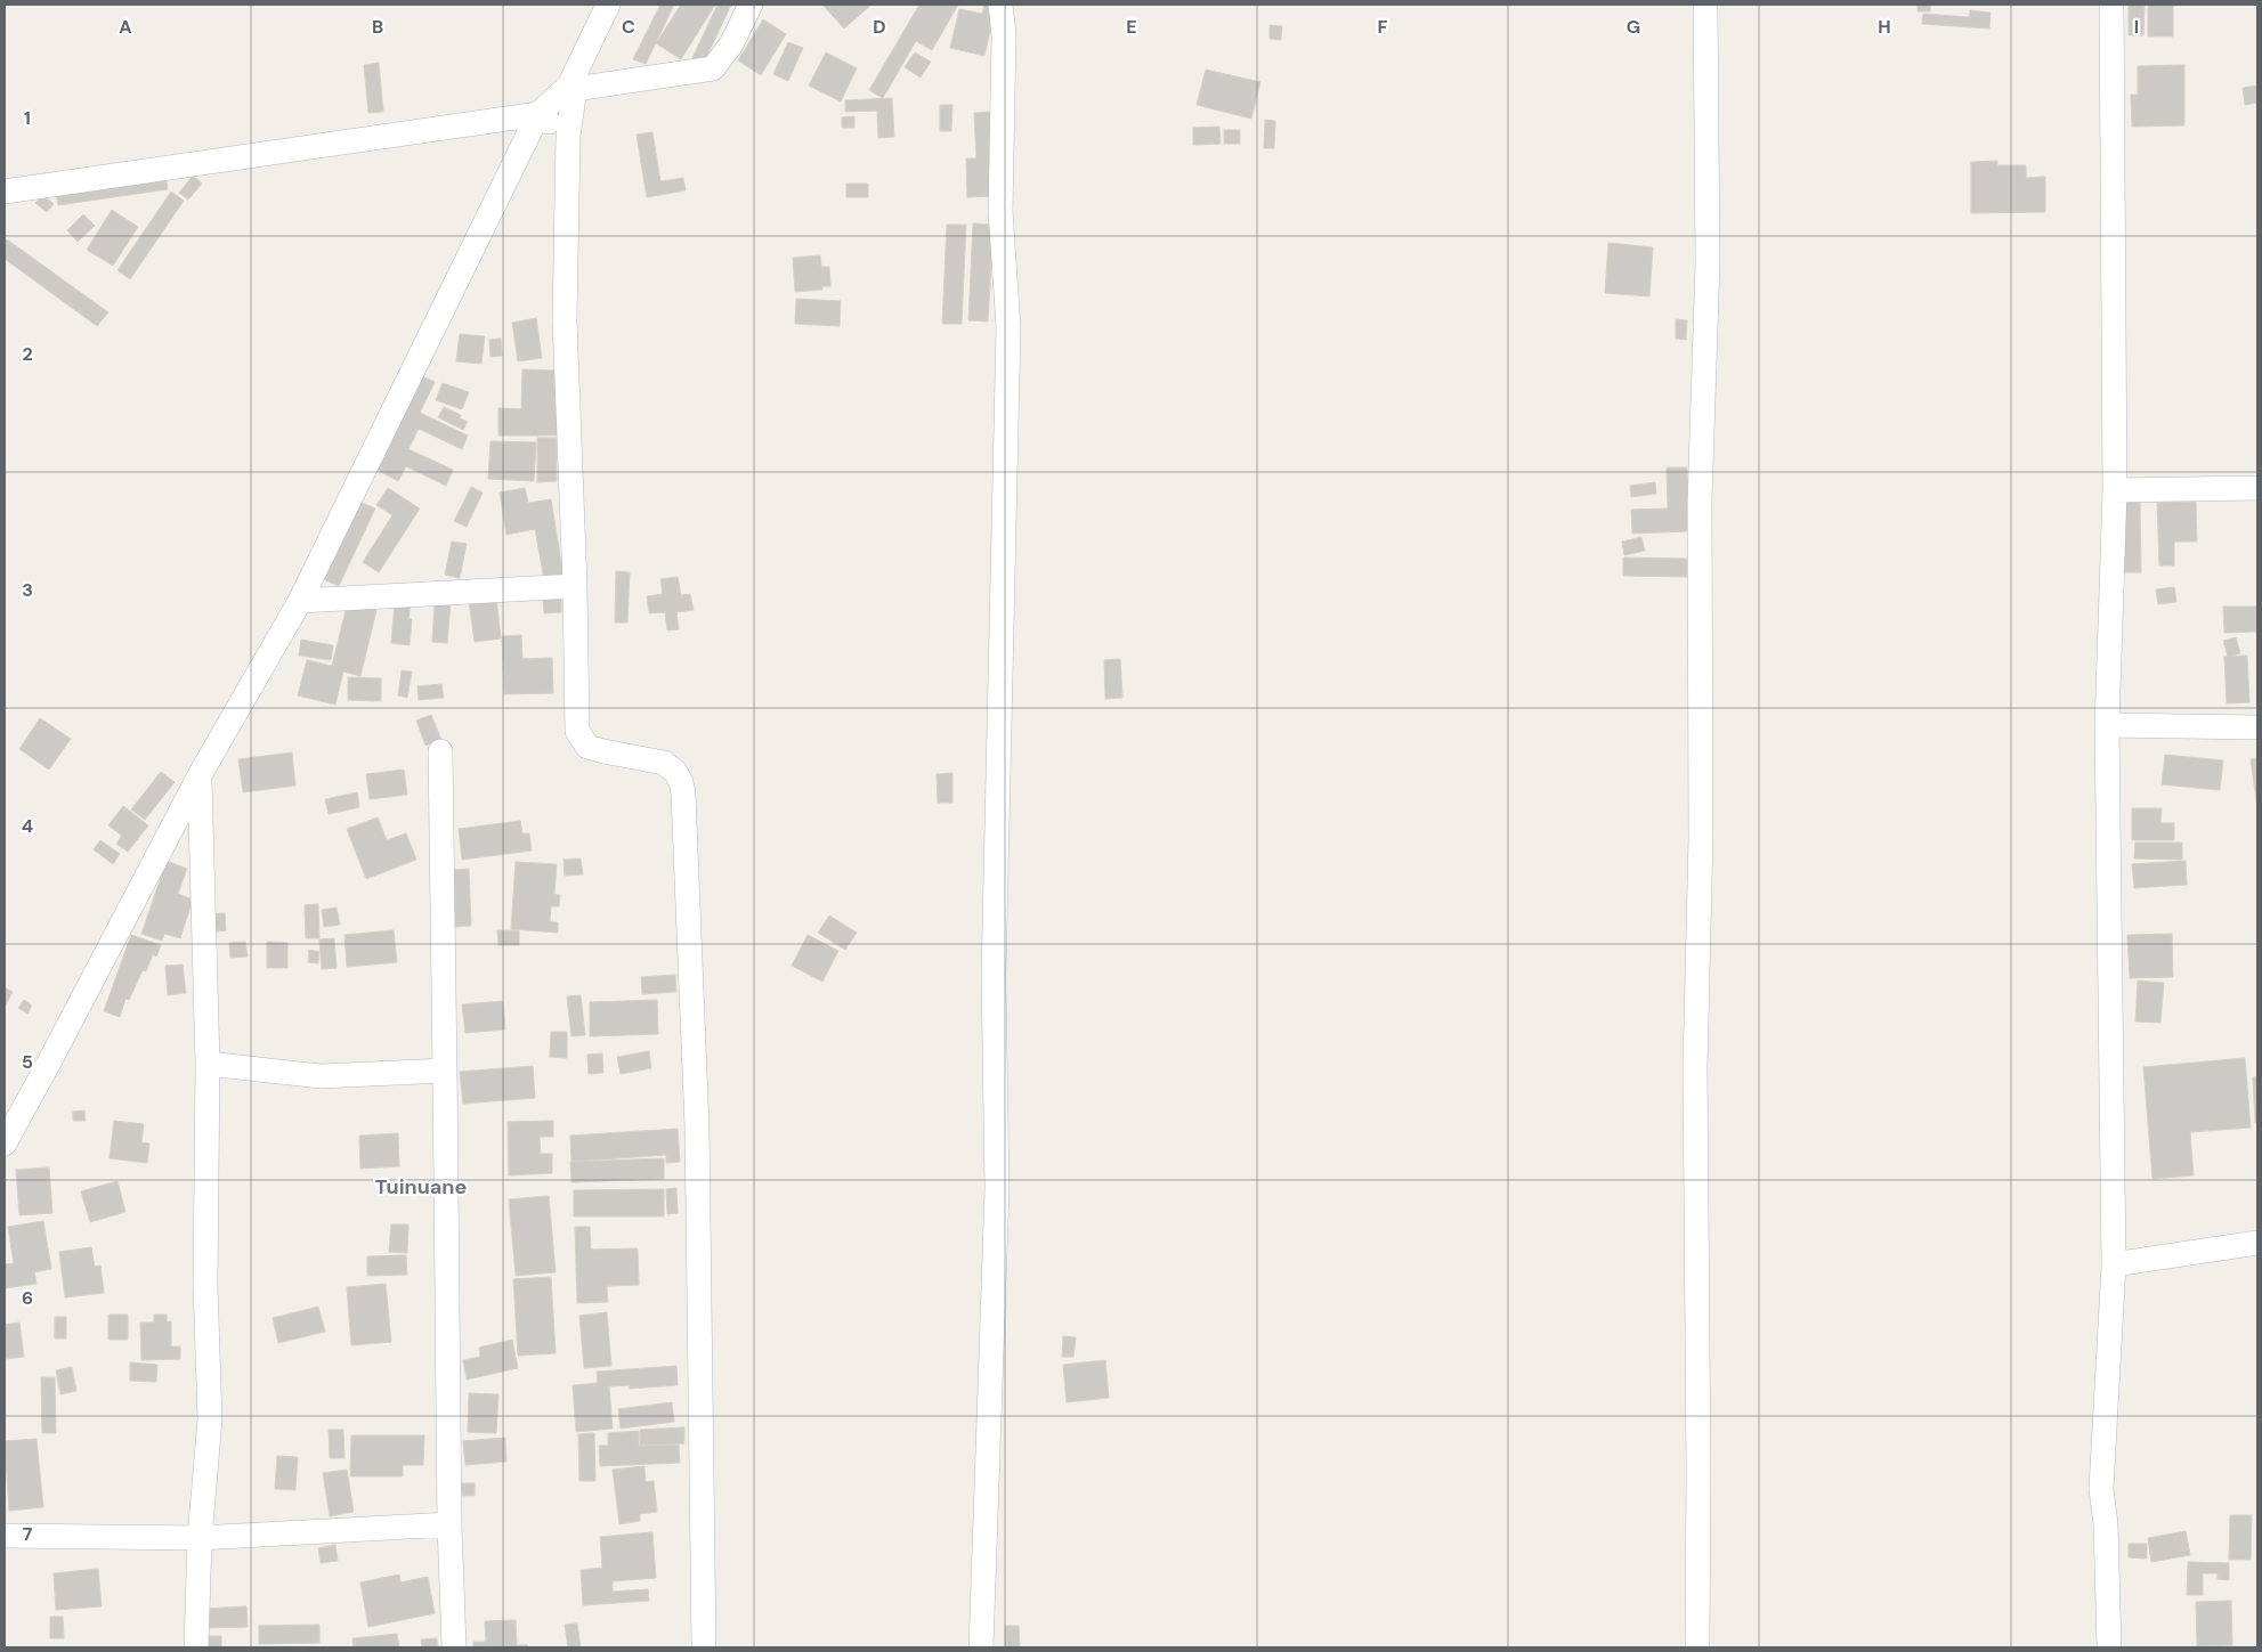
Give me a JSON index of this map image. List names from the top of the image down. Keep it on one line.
{"districts":["Tuinuane"],"grid":{"columns":["A","B","C","D","E","F","G","H","I"],"rows":["1","2","3","4","5","6","7"]}}
